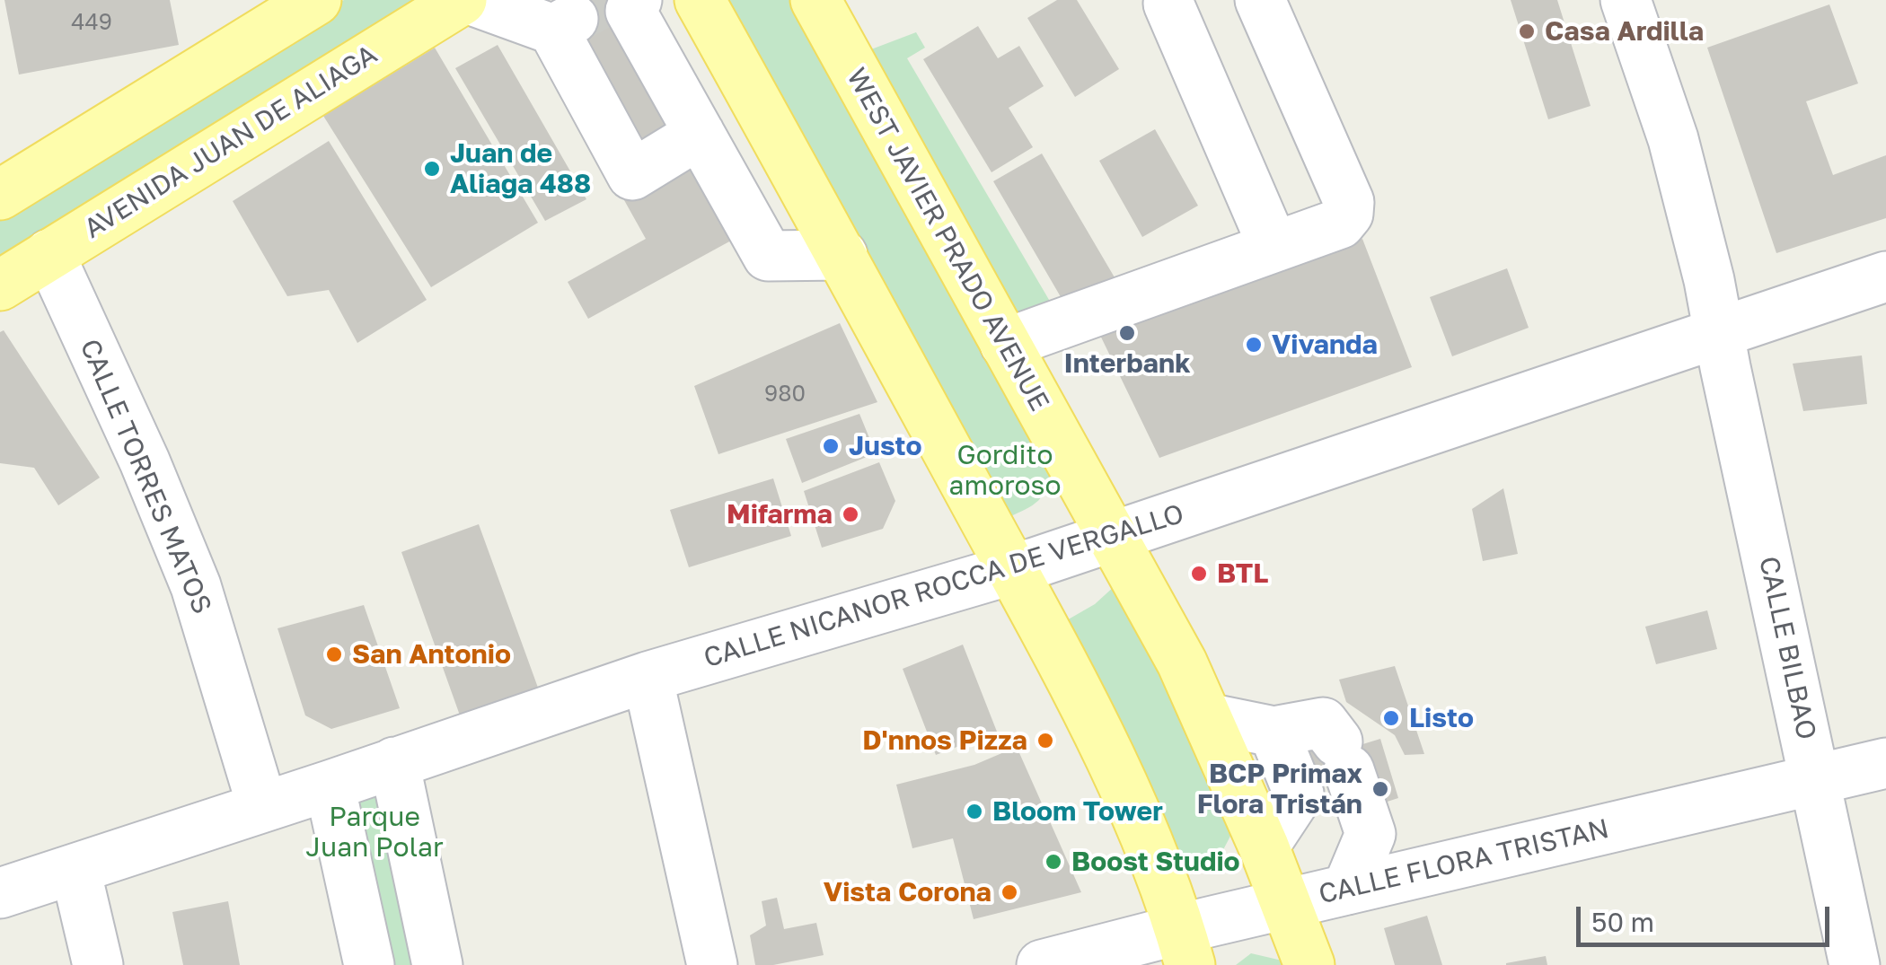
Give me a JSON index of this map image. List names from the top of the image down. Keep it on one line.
{"streets":{"main road":["AVENIDA JUAN DE ALIAGA","WEST JAVIER PRADO AVENUE"],"street":["CALLE TORRES MATOS","CALLE NICANOR ROCCA DE VERGALLO","CALLE BILBAO","CALLE FLORA TRISTAN"]},"crossings":[["AVENIDA JUAN DE ALIAGA","CALLE TORRES MATOS"],["WEST JAVIER PRADO AVENUE","CALLE NICANOR ROCCA DE VERGALLO"],["WEST JAVIER PRADO AVENUE","CALLE FLORA TRISTAN"],["CALLE TORRES MATOS","CALLE NICANOR ROCCA DE VERGALLO"],["CALLE NICANOR ROCCA DE VERGALLO","CALLE BILBAO"],["CALLE BILBAO","CALLE FLORA TRISTAN"]],"parks":["Gordito amoroso","Parque Juan Polar"],"places":["Casa Ardilla","Juan de Aliaga 488","Interbank","Vivanda","Justo","Mifarma","BTL","San Antonio","Listo","D'nnos Pizza","BCP Primax Flora Tristán","Bloom Tower","Boost Studio","Vista Corona"],"house_numbers":["449","980"],"scale_bar":"50 m"}
